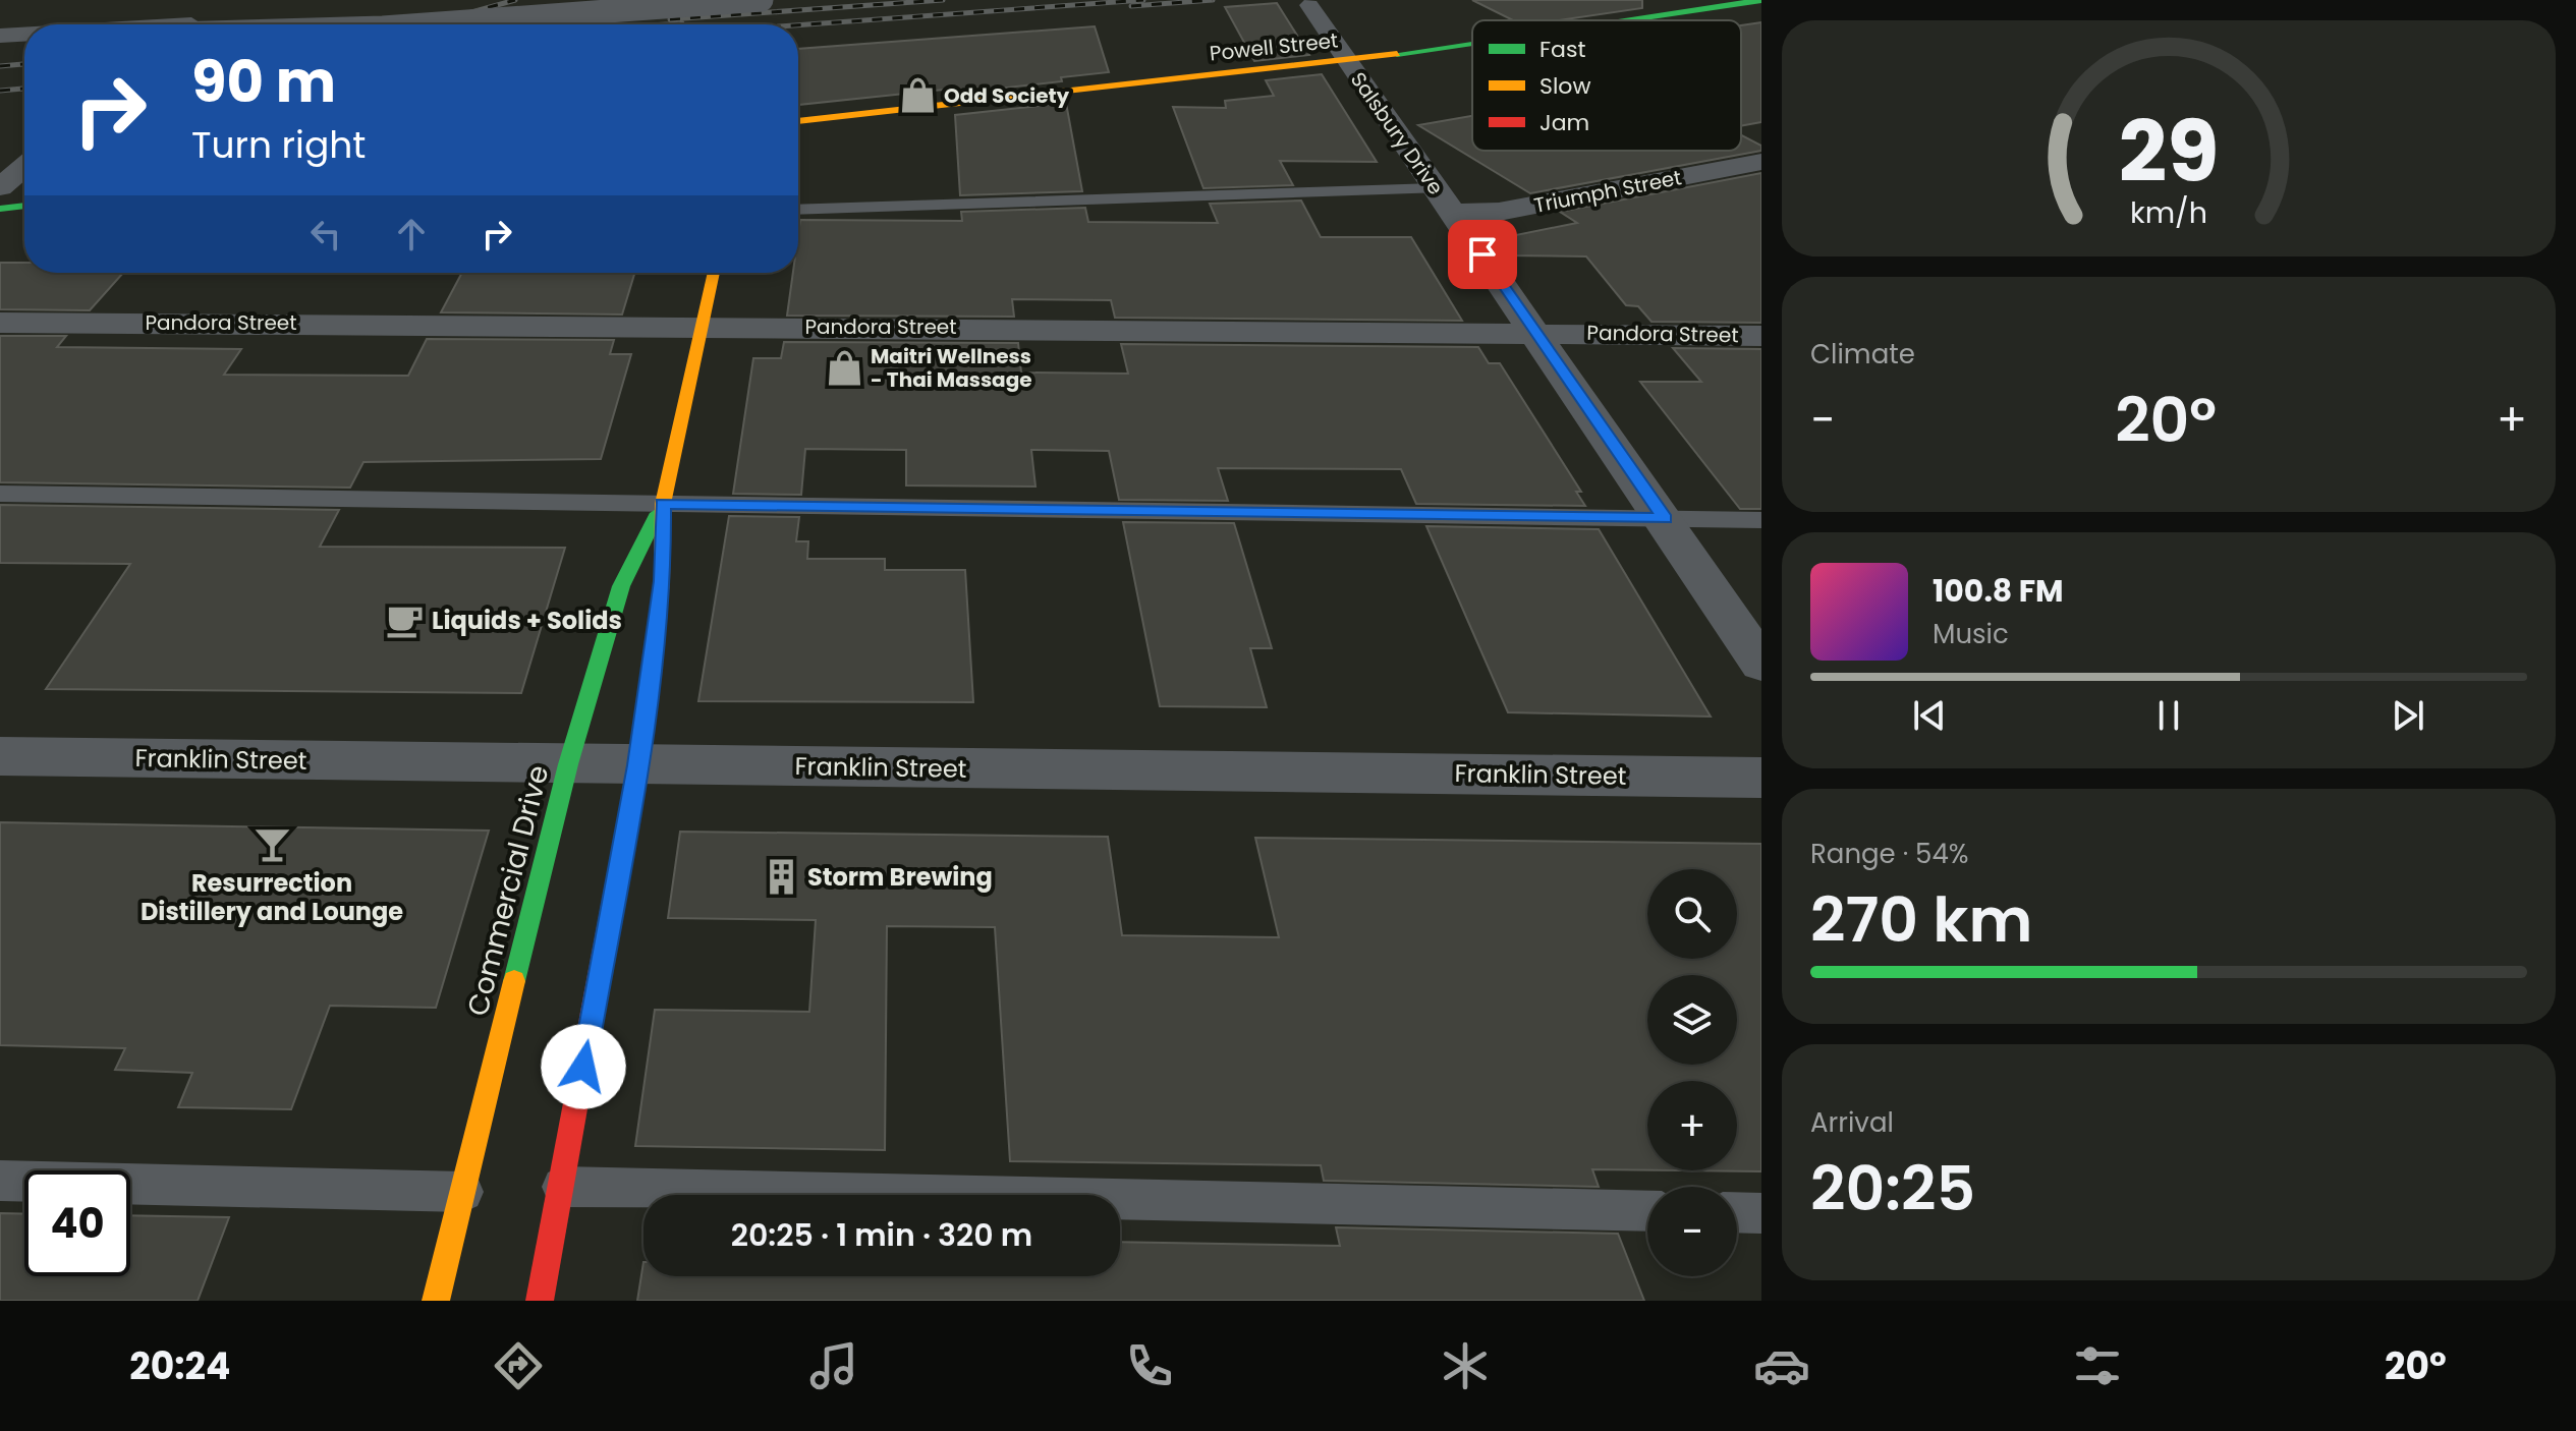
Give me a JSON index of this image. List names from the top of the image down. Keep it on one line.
{"streets":{"street":["Powell Street","Salsbury Drive","Triumph Street","Pandora Street","Franklin Street","Commercial Drive"]},"crossings":[["Powell Street","Salsbury Drive"],["Salsbury Drive","Triumph Street"],["Salsbury Drive","Pandora Street"],["Pandora Street","Commercial Drive"],["Franklin Street","Commercial Drive"]],"places":{"shop":["Odd Society","Maitri Wellness - Thai Massage"],"cafe":["Liquids + Solids"],"bar":["Resurrection Distillery and Lounge"],"building":["Storm Brewing"]},"legend":["Fast","Slow","Jam"],"page":{"turn":["90 m","Turn right"],"tile":["Climate",["Range · 54%","270 km"],["Arrival","20:25"]],"heat":["−","20°","+"],"song":["100.8 FM","Music"],"map_buttons":["+","−"],"limit":"40","trip":"20:25 · 1 min · 320 m","tabs":["20:24","20°"],"gauge":["29","km/h"]}}
